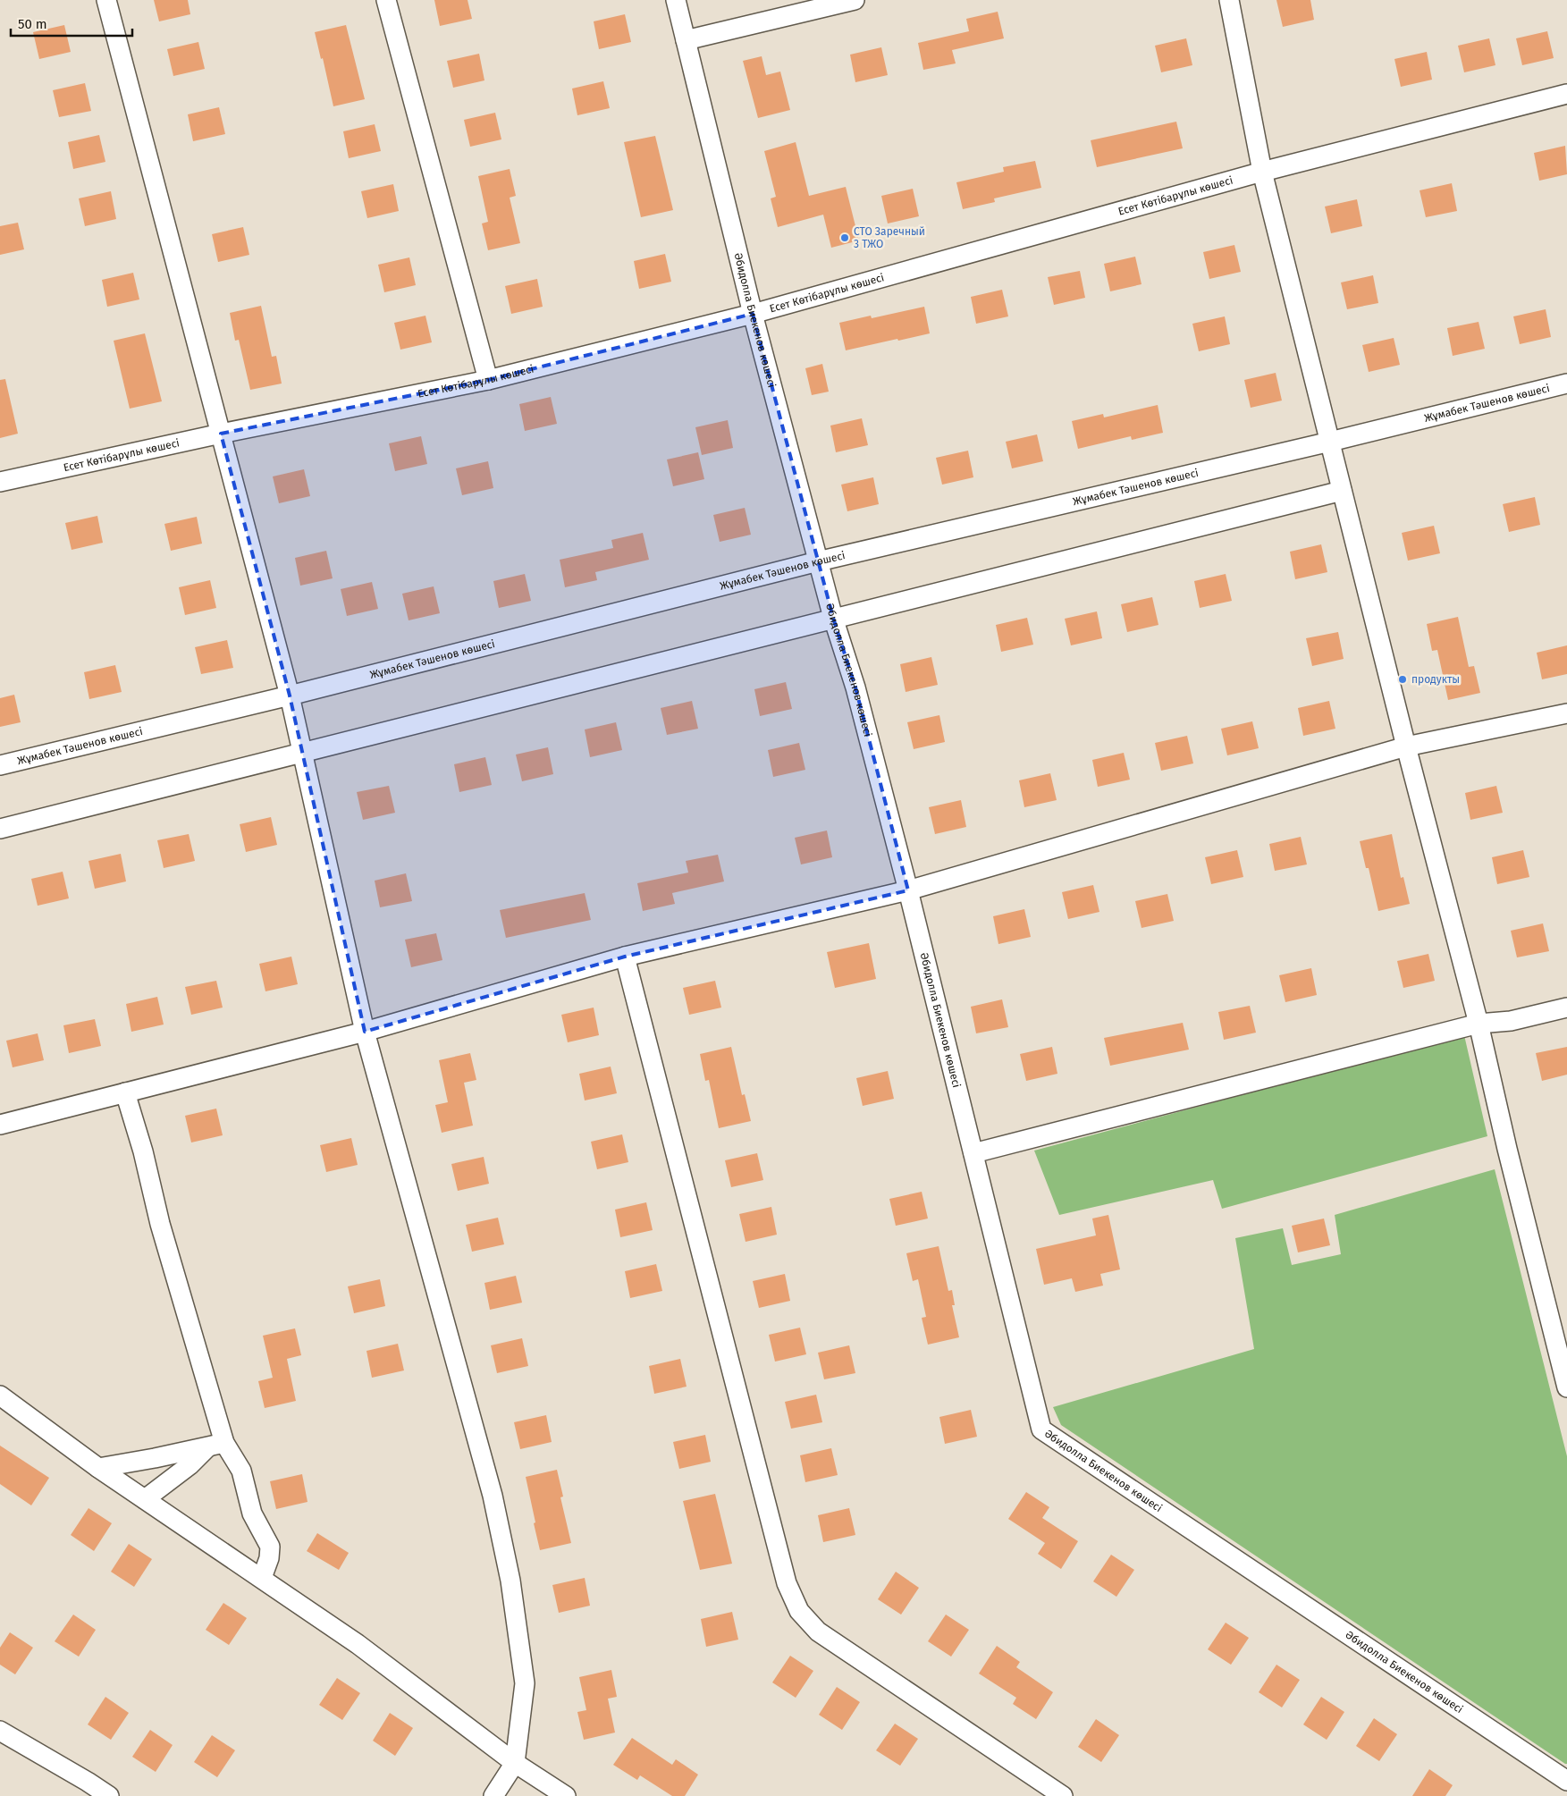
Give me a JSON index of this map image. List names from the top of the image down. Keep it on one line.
{"streets":{"street":["Есет Көтібарұлы көшесі","Әбидолла Биекенов көшесі","Жұмабек Тәшенов көшесі"]},"crossings":[["Есет Көтібарұлы көшесі","Әбидолла Биекенов көшесі"],["Әбидолла Биекенов көшесі","Жұмабек Тәшенов көшесі"]],"places":["СТО Заречный 3 ТЖО","продукты"],"scale_bar":"50 m"}
